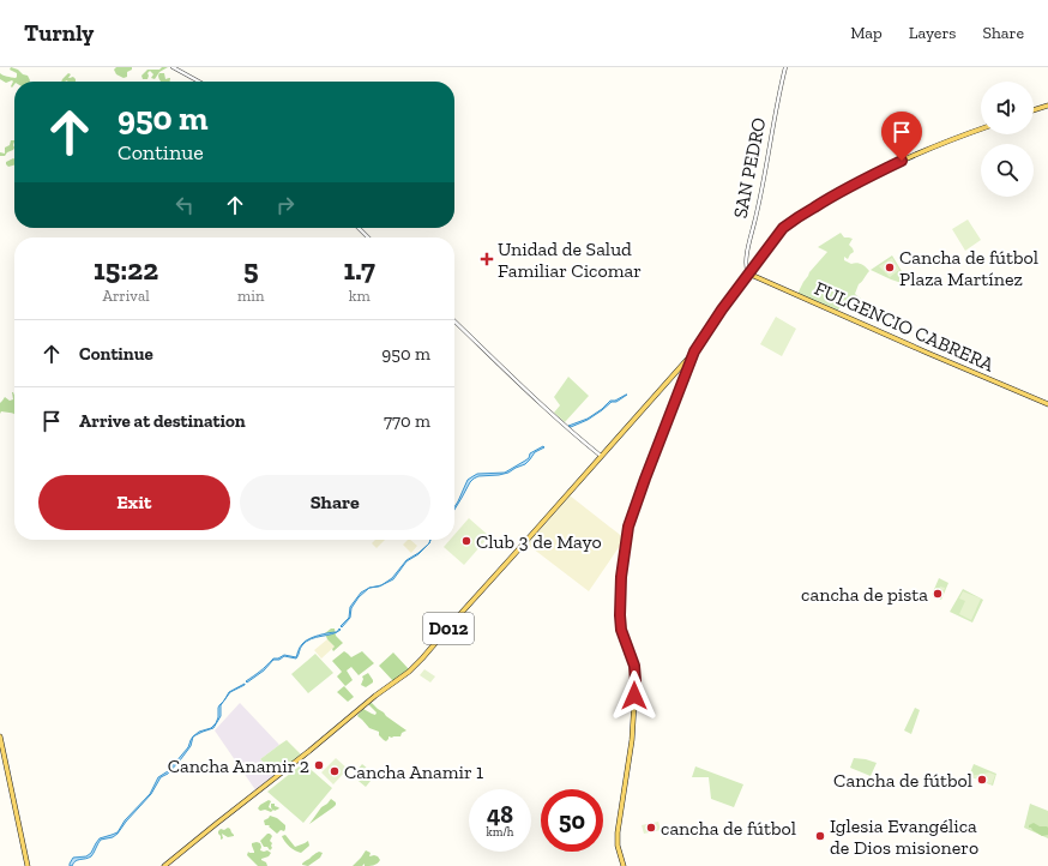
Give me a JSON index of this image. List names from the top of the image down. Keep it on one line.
{"streets":{"main road":["FULGENCIO CABRERA","D012"],"street":["SAN PEDRO"]},"crossings":[["SAN PEDRO","FULGENCIO CABRERA"],["SAN PEDRO","D012"],["FULGENCIO CABRERA","D012"]],"places":{"health":["Unidad de Salud Familiar Cicomar"],"other":["Cancha de fútbol Plaza Martínez","Club 3 de Mayo","cancha de pista","Cancha Anamir 2","Cancha Anamir 1","Cancha de fútbol","cancha de fútbol","Iglesia Evangélica de Dios misionero"]},"page":{"header":"Turnly","nav":["Map","Layers","Share"],"turn":["950 m","Continue"],"eta":["15:22","Arrival","5","min","1.7","km"],"list":[{"name":"Continue","value":"950 m"},{"name":"Arrive at destination","value":"770 m"}],"buttons":["Exit","Share"],"speed":"48 km/h","limit":"50"}}
